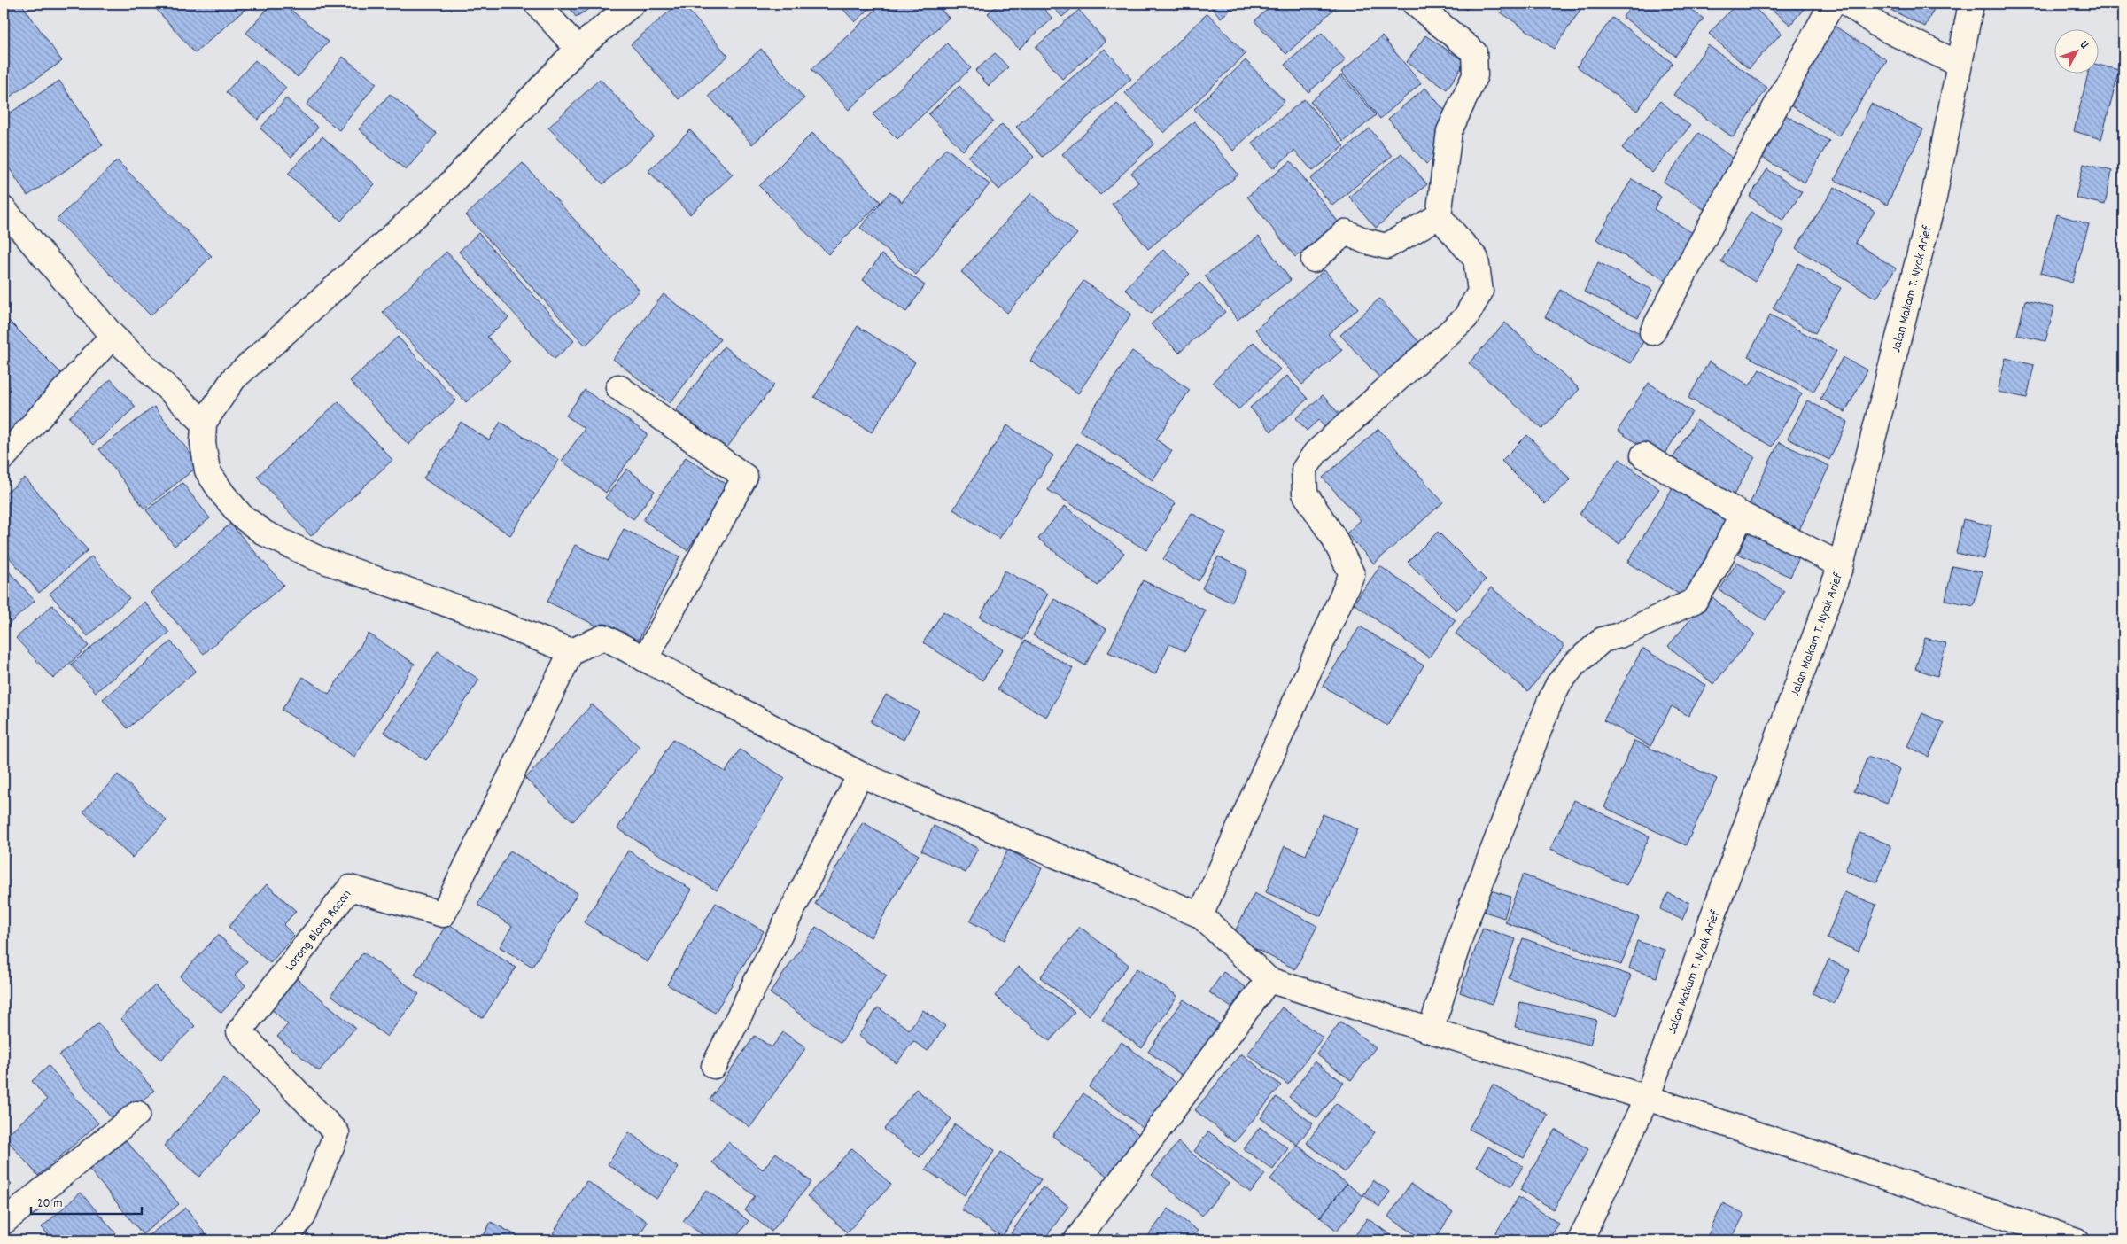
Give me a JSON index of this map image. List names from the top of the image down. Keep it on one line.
{"streets":{"street":["Jalan Makam T. Nyak Arief","Lorong Blang Racan"]},"scale_bar":"20 m","north":"top right"}
